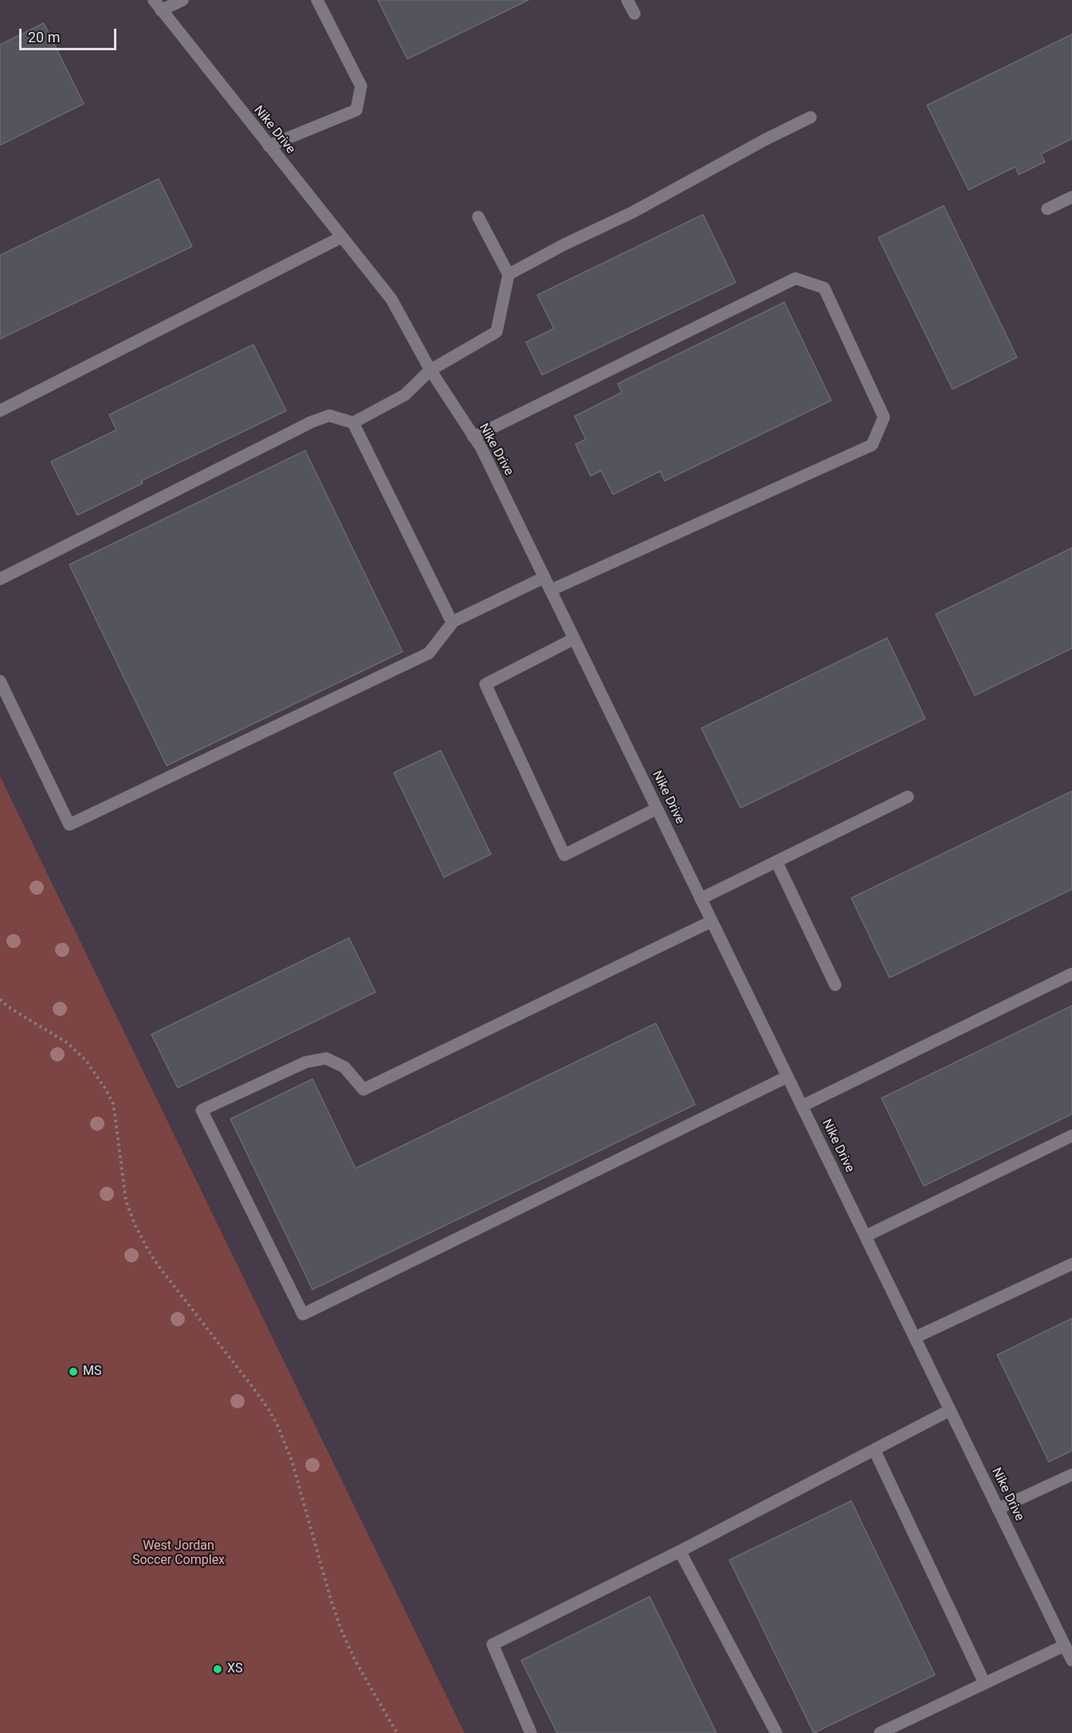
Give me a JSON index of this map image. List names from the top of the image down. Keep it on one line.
{"streets":{"street":["Nike Drive"]},"parks":["West Jordan Soccer Complex"],"places":["MS","XS"],"scale_bar":"20 m"}
